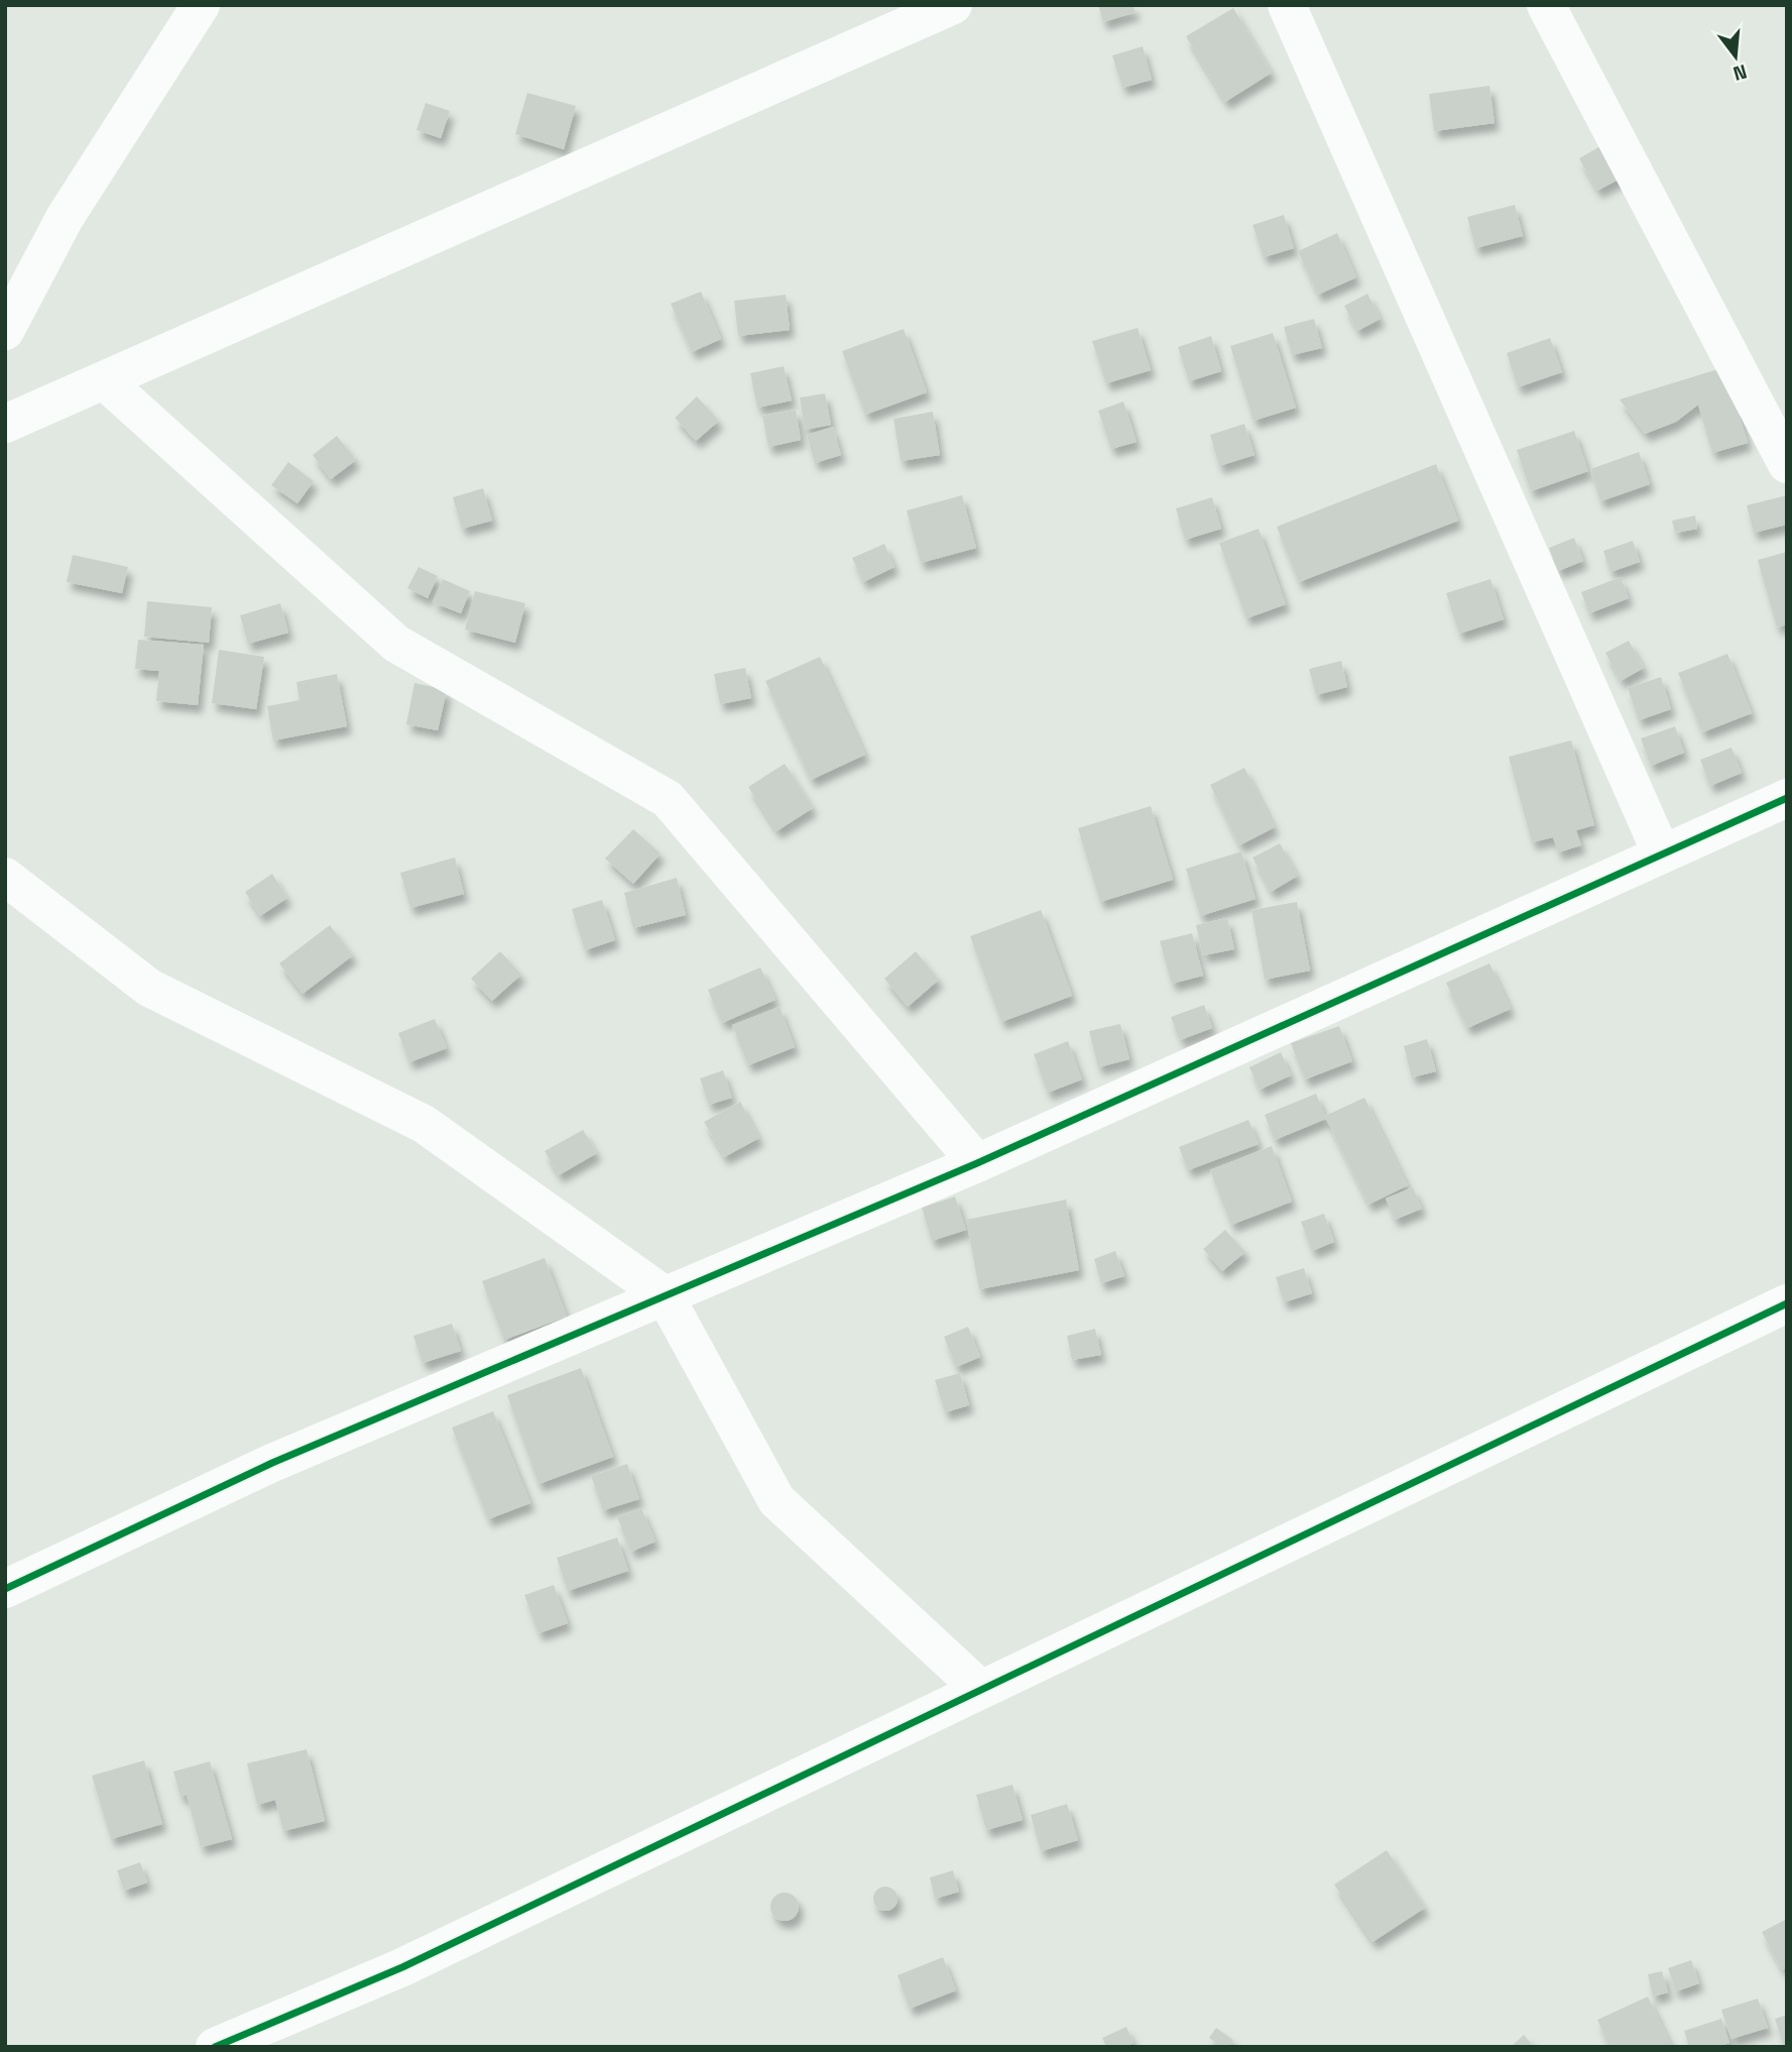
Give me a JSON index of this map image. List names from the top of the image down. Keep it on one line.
{"north":"bottom"}
